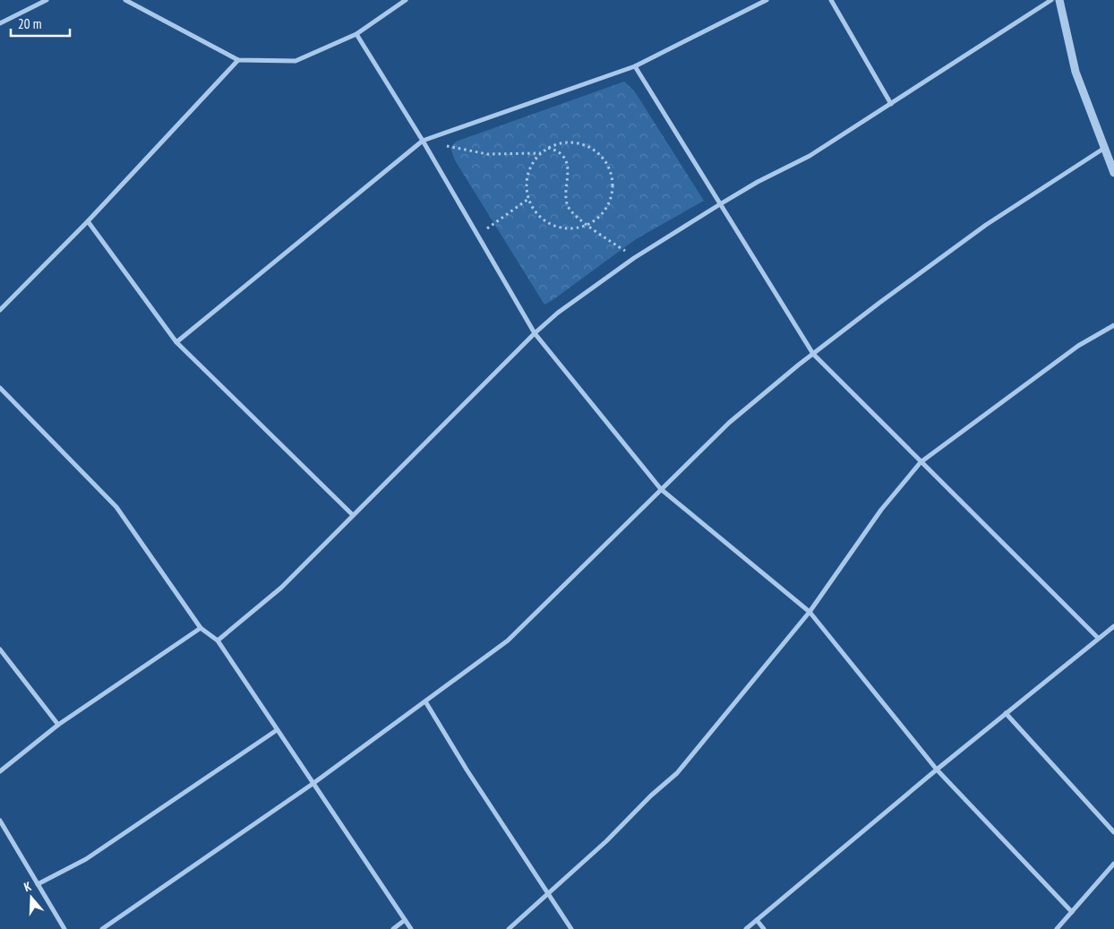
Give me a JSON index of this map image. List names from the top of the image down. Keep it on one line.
{"scale_bar":"20 m","north":"top"}
